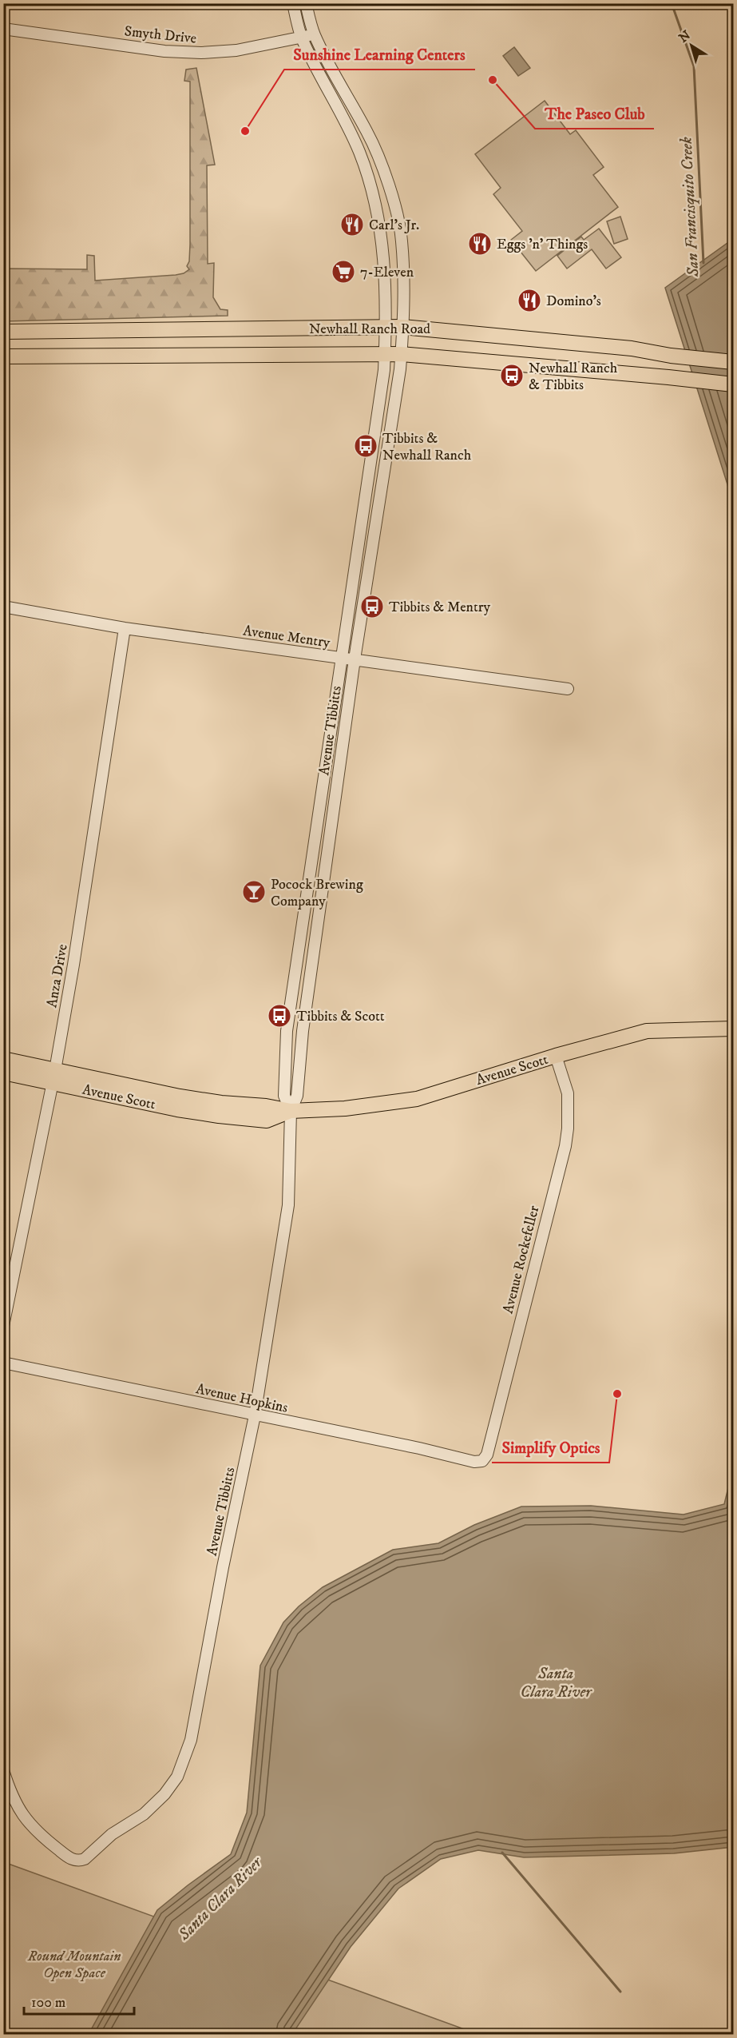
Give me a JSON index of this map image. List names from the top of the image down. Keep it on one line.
{"streets":{"main road":["Newhall Ranch Road","Avenue Scott"],"street":["Smyth Drive","Avenue Mentry","Avenue Tibbitts","Anza Drive","Avenue Rockefeller","Avenue Hopkins"]},"crossings":[["Smyth Drive","Avenue Tibbitts"],["Newhall Ranch Road","Avenue Tibbitts"],["Avenue Mentry","Avenue Tibbitts"],["Avenue Mentry","Anza Drive"],["Avenue Tibbitts","Avenue Scott"],["Avenue Tibbitts","Avenue Hopkins"],["Anza Drive","Avenue Scott"],["Avenue Scott","Avenue Rockefeller"],["Avenue Rockefeller","Avenue Hopkins"]],"water":["San Francisquito Creek","Santa Clara River"],"parks":["Round Mountain Open Space"],"places":{"other":["The Paseo Club","Sunshine Learning Centers","Simplify Optics"],"restaurant":["Carl's Jr.","Eggs 'n' Things","Domino's"],"supermarket":["7-Eleven"],"bus stop":["Newhall Ranch & Tibbits","Tibbits & Newhall Ranch","Tibbits & Mentry","Tibbits & Scott"],"bar":["Pocock Brewing Company"]},"scale_bar":"100 m","north":"top left"}
